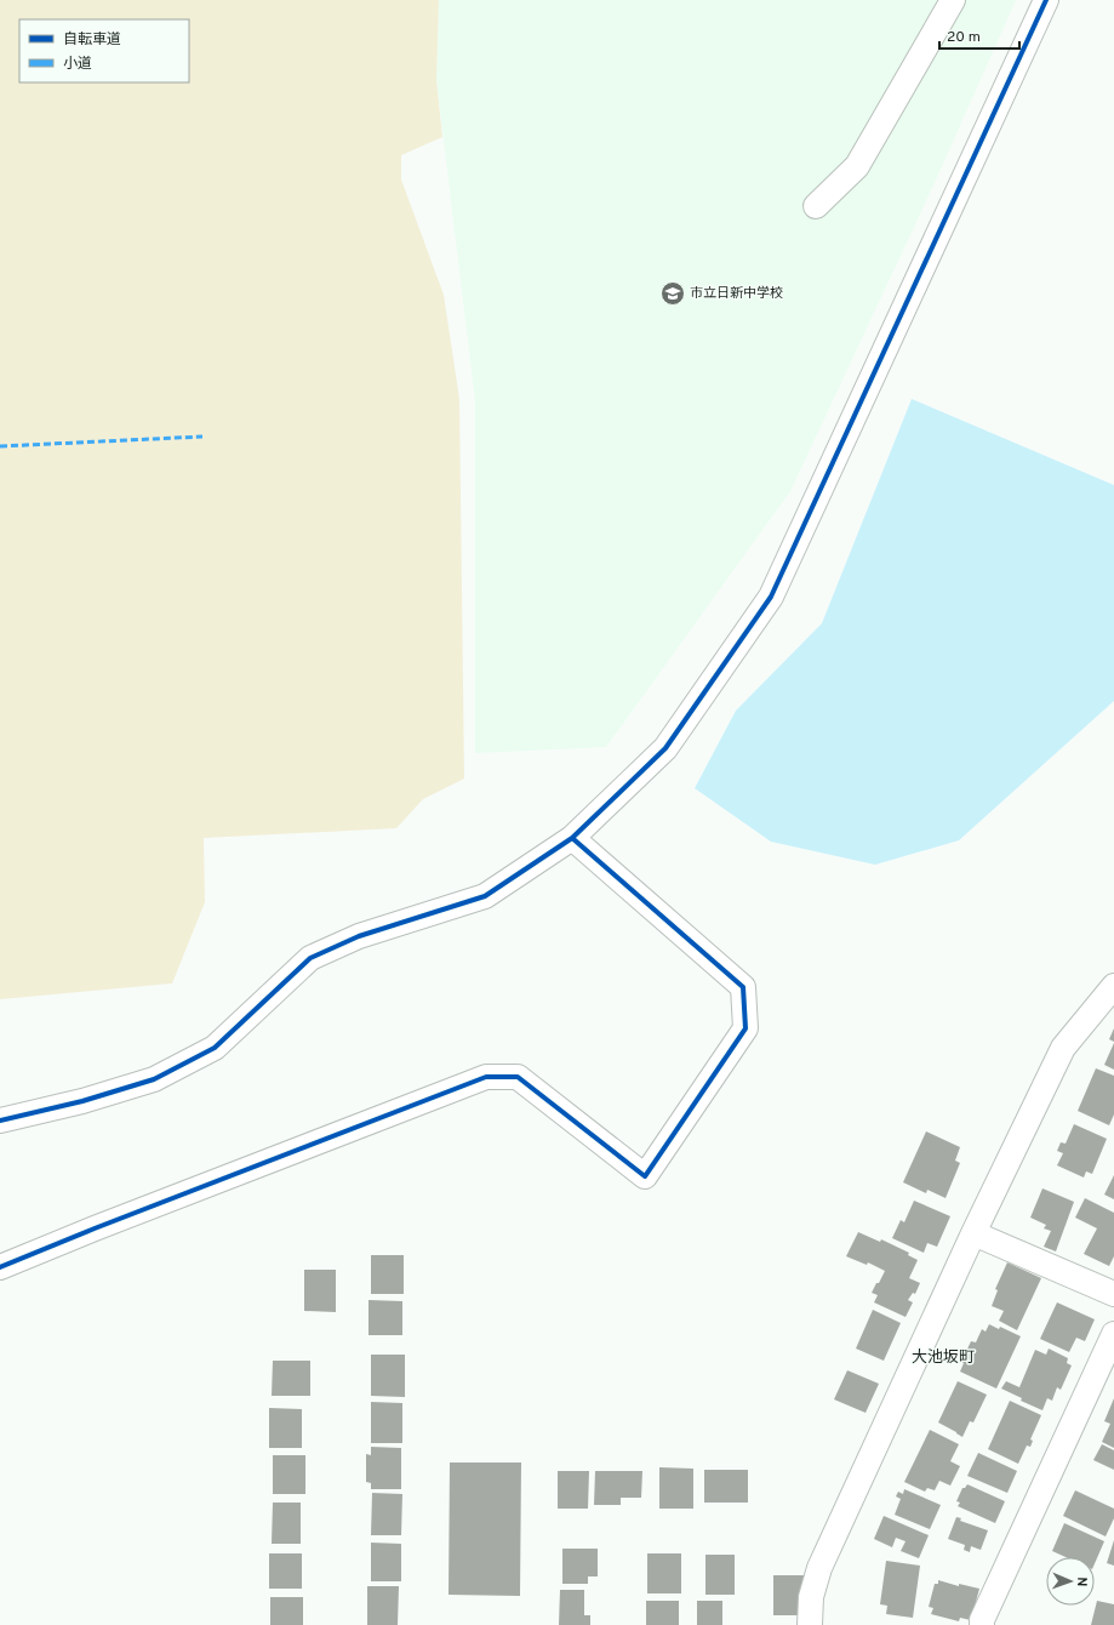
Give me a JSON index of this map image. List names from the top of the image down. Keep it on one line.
{"districts":["大池坂町"],"places":{"school or university":["市立日新中学校"]},"legend":["自転車道","小道"],"scale_bar":"20 m","north":"right"}
